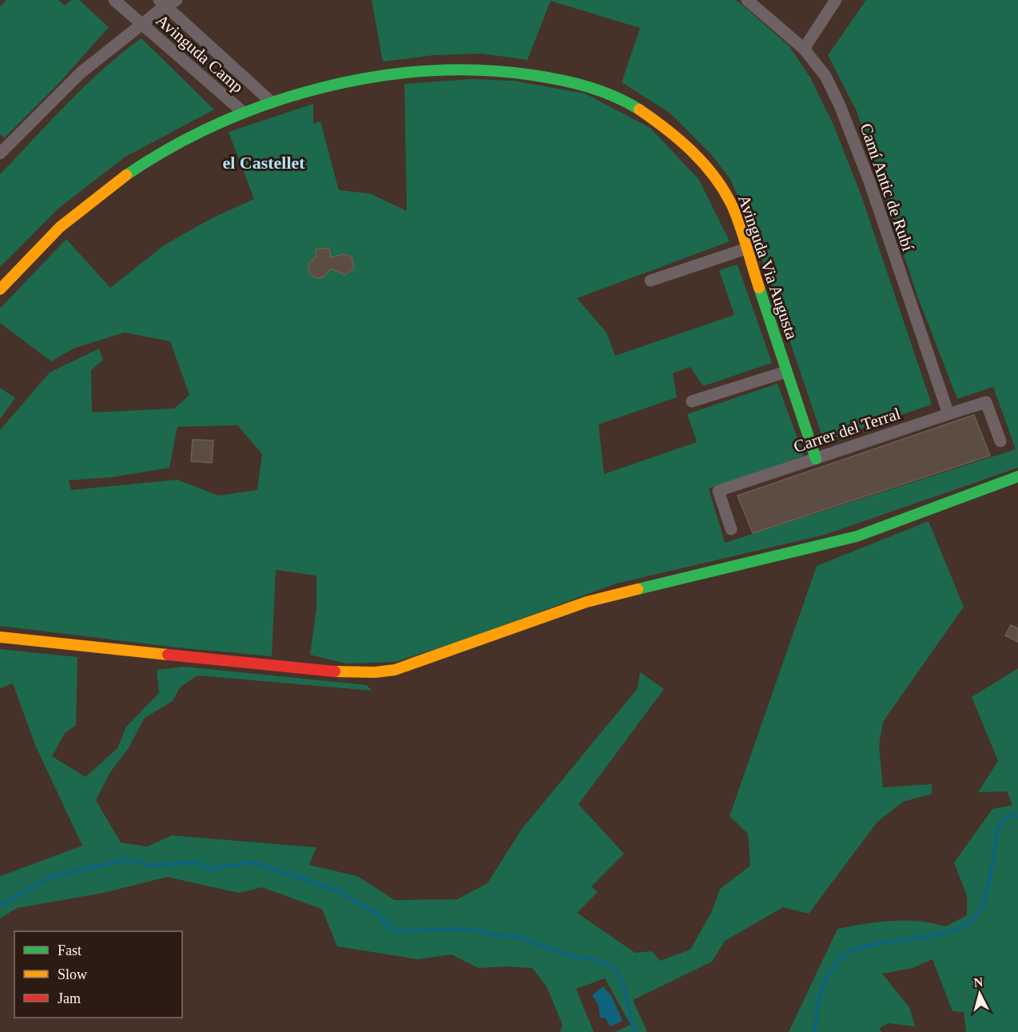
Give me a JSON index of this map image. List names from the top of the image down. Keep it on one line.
{"streets":{"street":["Avinguda Camp","Camí Antic de Rubí","Avinguda Via Augusta","Carrer del Terral"]},"crossings":[["Avinguda Camp","Avinguda Via Augusta"],["Camí Antic de Rubí","Carrer del Terral"],["Avinguda Via Augusta","Carrer del Terral"]],"districts":["el Castellet"],"legend":["Fast","Slow","Jam"],"north":"top"}
